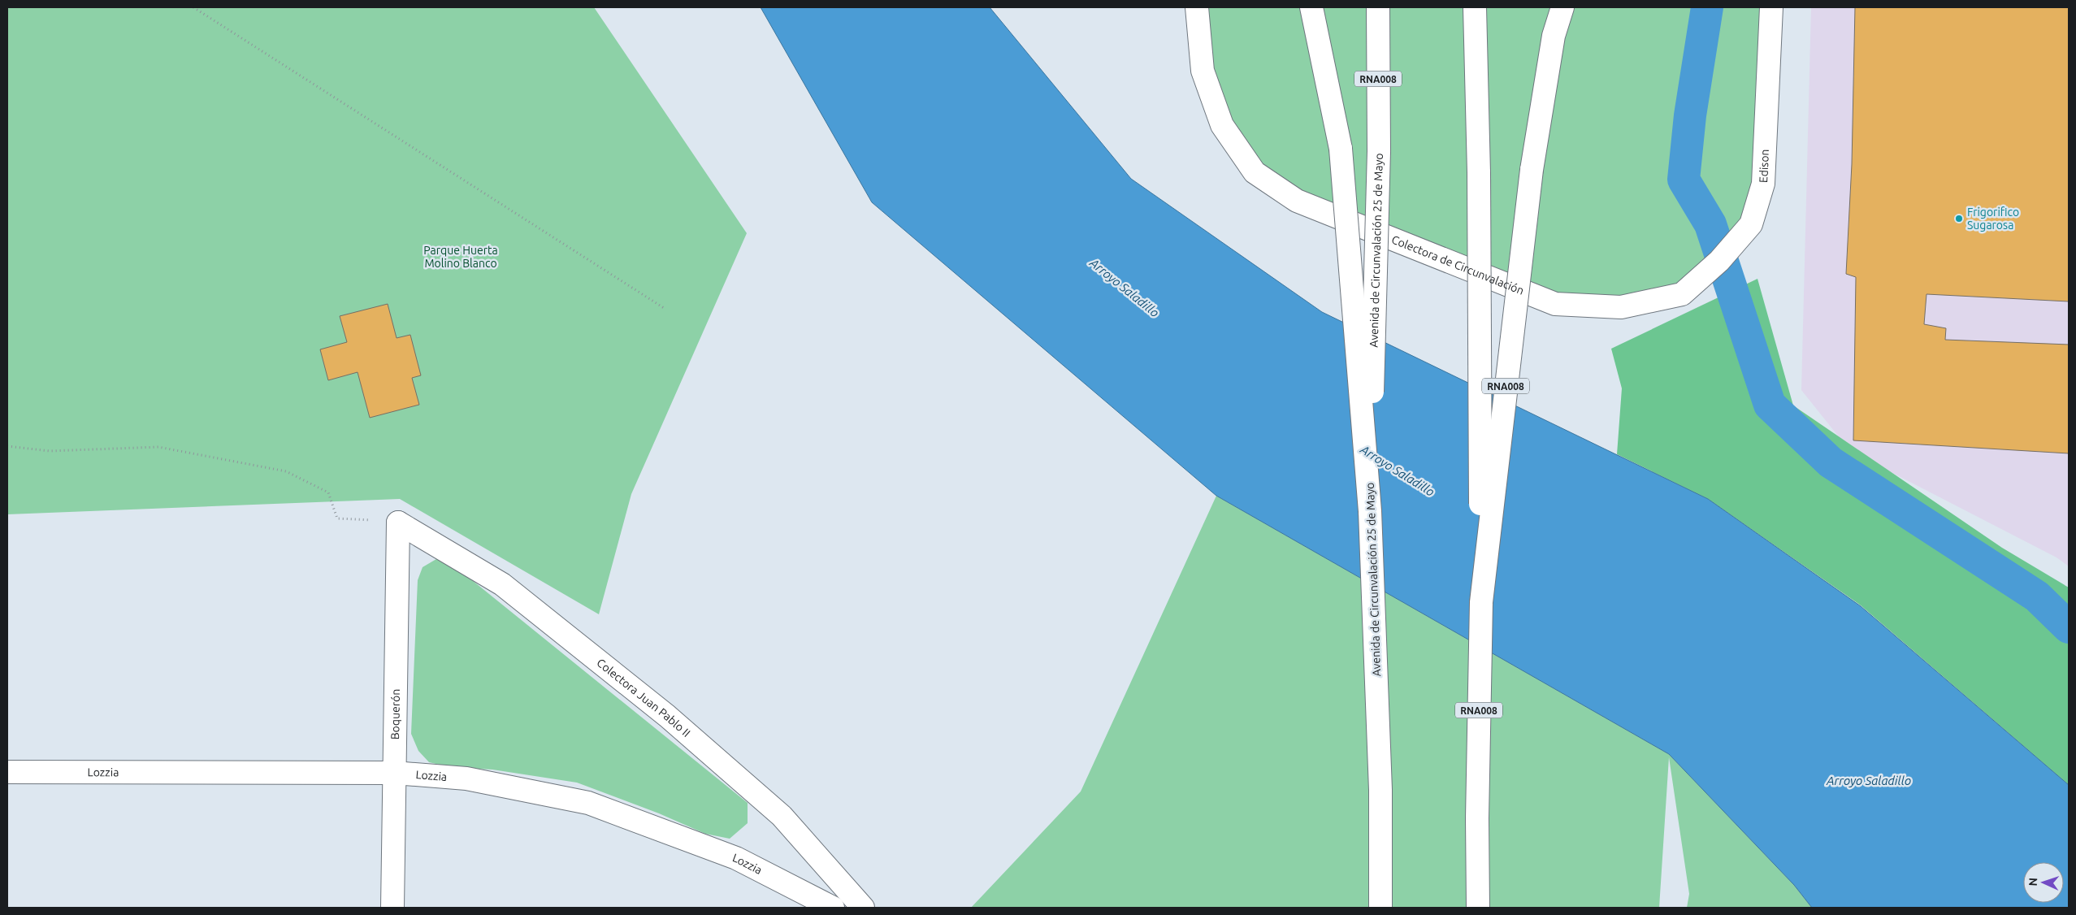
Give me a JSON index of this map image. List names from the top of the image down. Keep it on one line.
{"streets":{"main road":["RNA008","Edison","Avenida de Circunvalación 25 de Mayo","Colectora de Circunvalación","Colectora Juan Pablo II","Boquerón","Lozzia"]},"crossings":[["Edison","Colectora de Circunvalación"],["Colectora Juan Pablo II","Boquerón"],["Boquerón","Lozzia"]],"water":["Arroyo Saladillo"],"parks":["Parque Huerta Molino Blanco"],"places":["Frigorifico Sugarosa"],"north":"left"}
